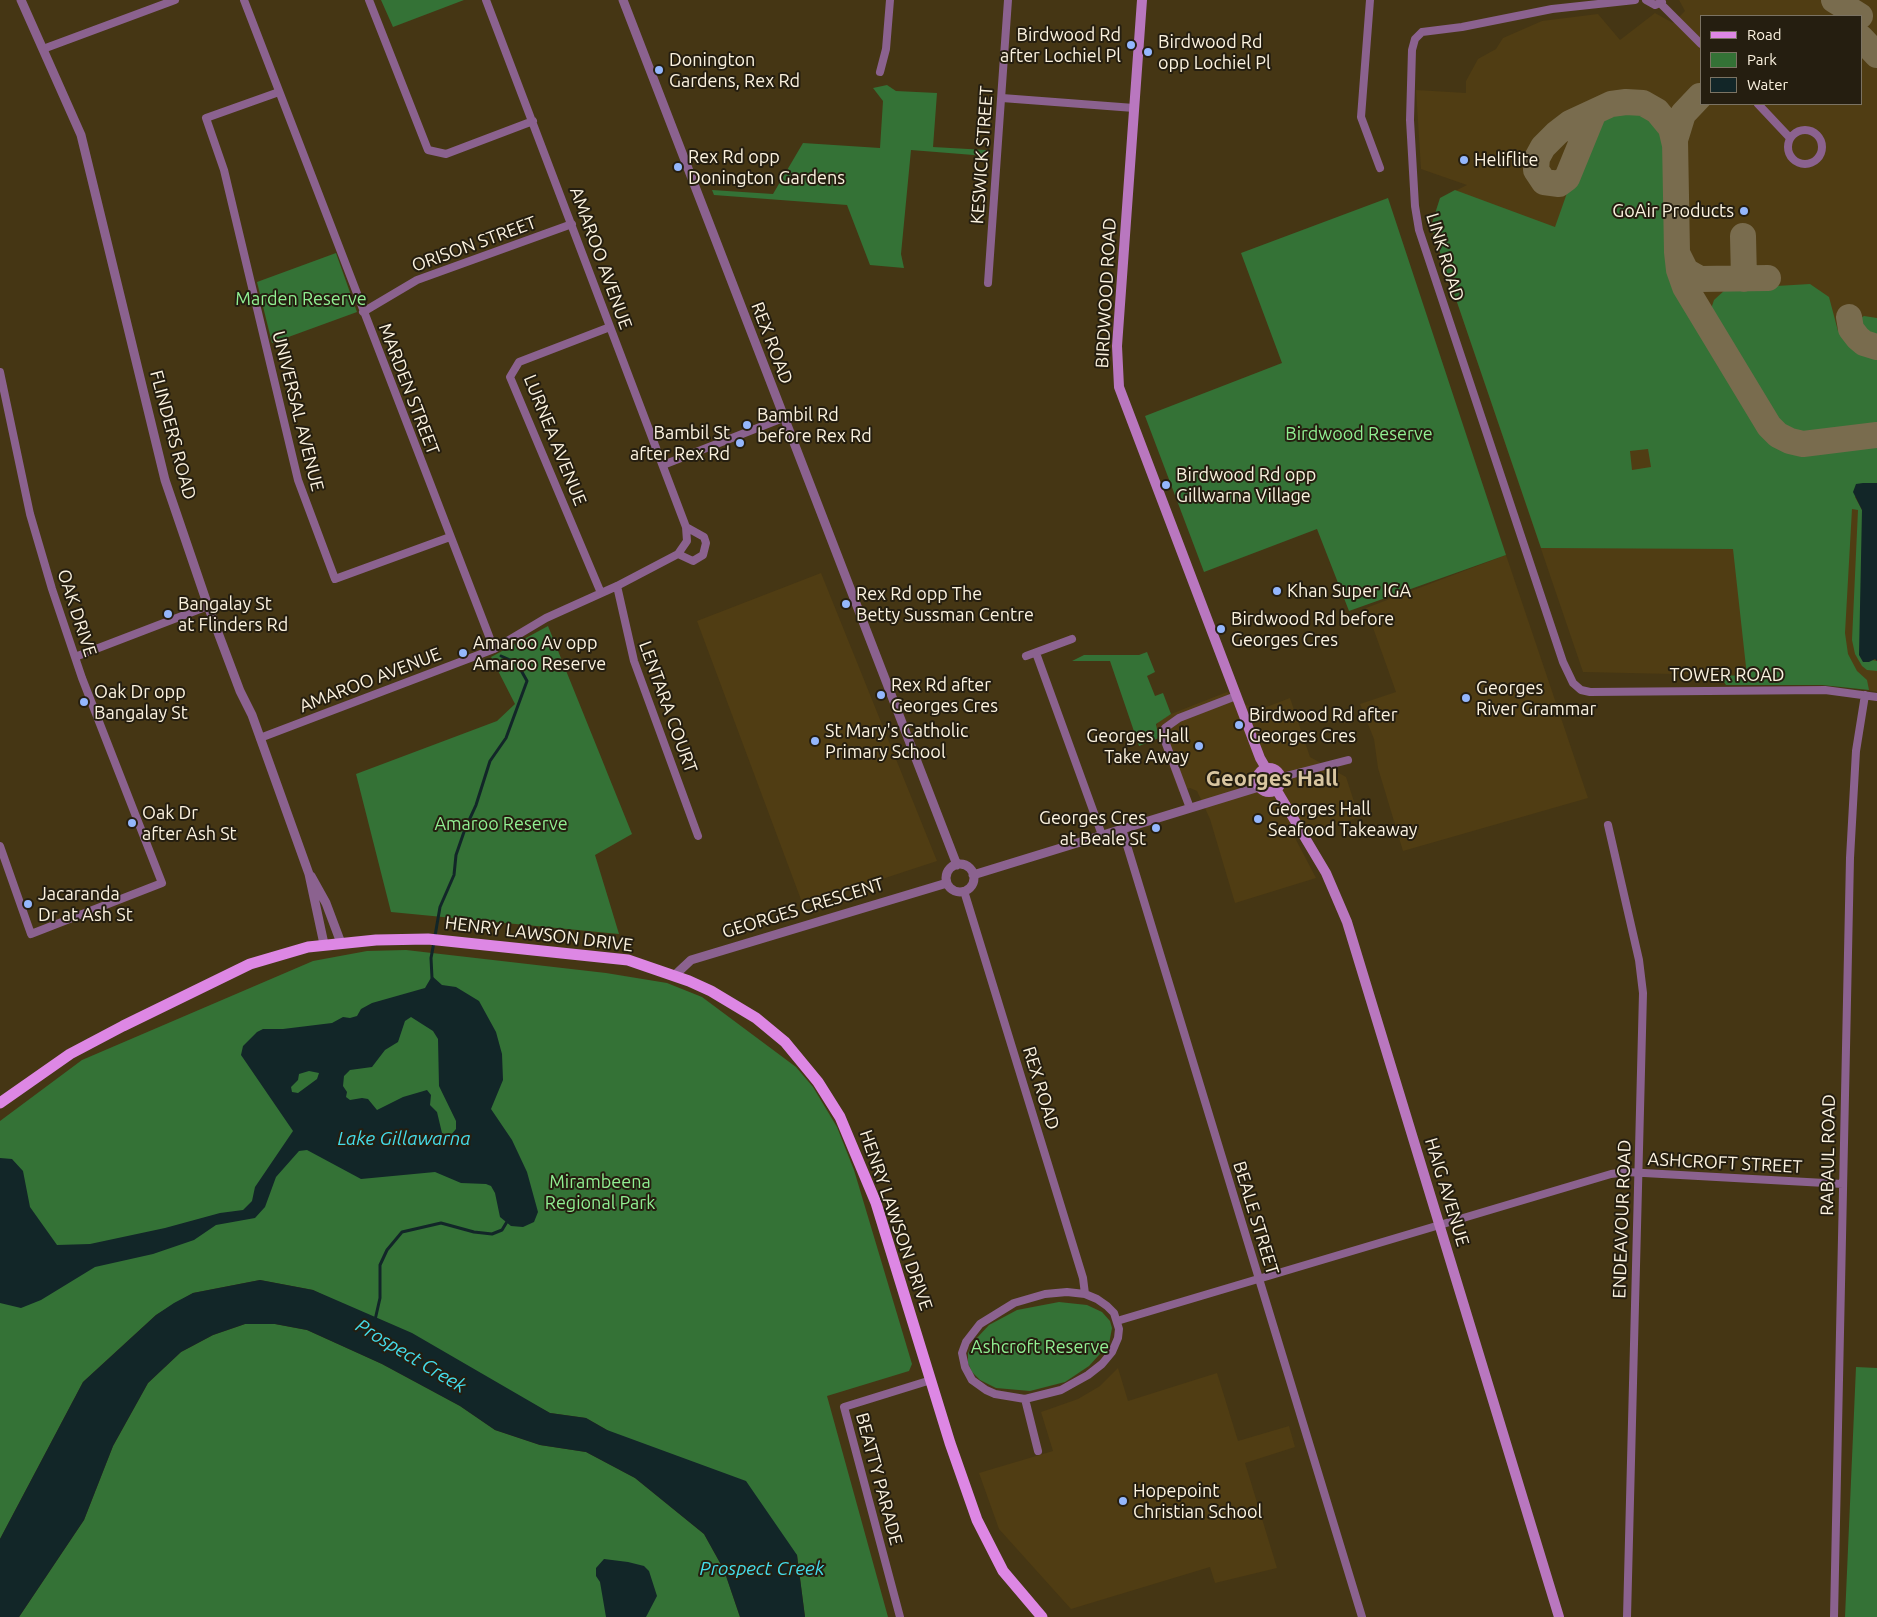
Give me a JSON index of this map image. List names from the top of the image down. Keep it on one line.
{"streets":{"main road":["BIRDWOOD ROAD","HENRY LAWSON DRIVE","HAIG AVENUE"],"street":["KESWICK STREET","ORISON STREET","LINK ROAD","AMAROO AVENUE","REX ROAD","MARDEN STREET","UNIVERSAL AVENUE","FLINDERS ROAD","LURNEA AVENUE","OAK DRIVE","TOWER ROAD","LENTARA COURT","GEORGES CRESCENT","RABAUL ROAD","ASHCROFT STREET","BEALE STREET","ENDEAVOUR ROAD","BEATTY PARADE"]},"crossings":[["ORISON STREET","AMAROO AVENUE"],["ORISON STREET","MARDEN STREET"],["LINK ROAD","TOWER ROAD"],["AMAROO AVENUE","MARDEN STREET"],["AMAROO AVENUE","FLINDERS ROAD"],["AMAROO AVENUE","LURNEA AVENUE"],["AMAROO AVENUE","LENTARA COURT"],["BIRDWOOD ROAD","HAIG AVENUE"],["REX ROAD","GEORGES CRESCENT"],["REX ROAD","ASHCROFT STREET"],["MARDEN STREET","UNIVERSAL AVENUE"],["FLINDERS ROAD","HENRY LAWSON DRIVE"],["TOWER ROAD","RABAUL ROAD"],["GEORGES CRESCENT","HENRY LAWSON DRIVE"],["HENRY LAWSON DRIVE","BEATTY PARADE"],["RABAUL ROAD","ASHCROFT STREET"],["ASHCROFT STREET","HAIG AVENUE"],["ASHCROFT STREET","BEALE STREET"],["ASHCROFT STREET","ENDEAVOUR ROAD"]],"districts":["Georges Hall"],"water":["Lake Gillawarna","Prospect Creek"],"parks":["Marden Reserve","Birdwood Reserve","Amaroo Reserve","Mirambeena Regional Park","Ashcroft Reserve"],"places":["Birdwood Rd after Lochiel Pl","Birdwood Rd opp Lochiel Pl","Donington Gardens, Rex Rd","Heliflite","Rex Rd opp Donington Gardens","GoAir Products","Bambil Rd before Rex Rd","Bambil St after Rex Rd","Birdwood Rd opp Gillwarna Village","Khan Super IGA","Rex Rd opp The Betty Sussman Centre","Bangalay St at Flinders Rd","Birdwood Rd before Georges Cres","Amaroo Av opp Amaroo Reserve","Rex Rd after Georges Cres","Georges River Grammar","Oak Dr opp Bangalay St","Birdwood Rd after Georges Cres","St Mary's Catholic Primary School","Georges Hall Take Away","Georges Hall Seafood Takeaway","Oak Dr after Ash St","Georges Cres at Beale St","Jacaranda Dr at Ash St","Hopepoint Christian School"],"legend":["Road","Park","Water"]}
